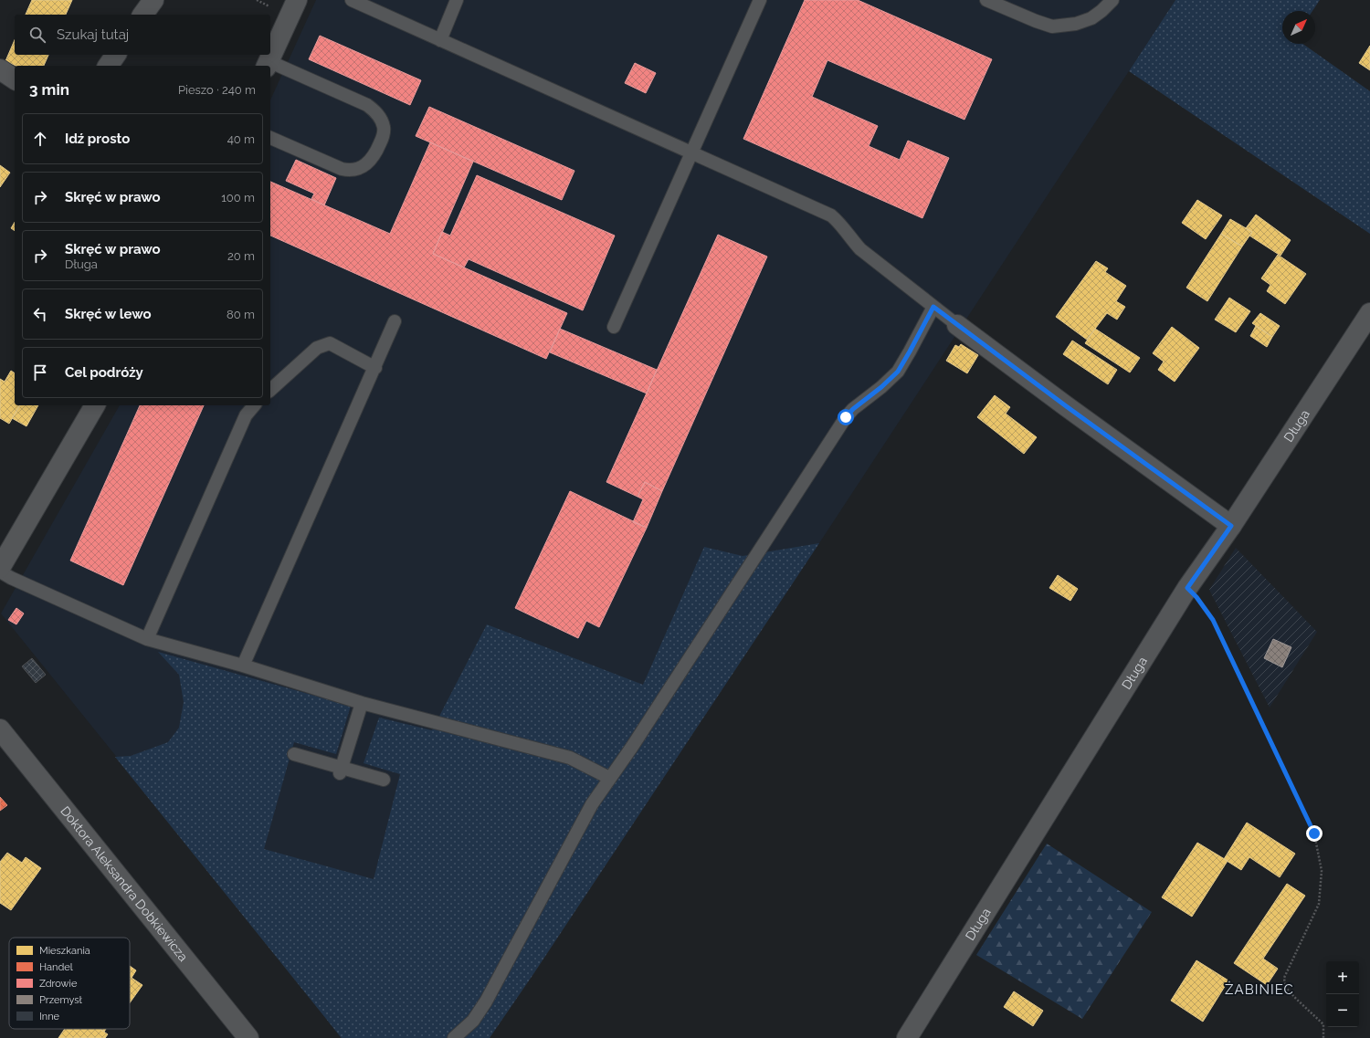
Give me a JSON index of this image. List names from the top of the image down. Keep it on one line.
{"streets":{"street":["Długa","Doktora Aleksandra Dobkiewicza"]},"districts":["ŻABINIEC"],"legend":["Mieszkania","Handel","Zdrowie","Przemysł","Inne"],"north":"top right","page":{"search":"Szukaj tutaj","heading":["3 min","Pieszo · 240 m"],"list":[["Idź prosto","40 m"],["Skręć w prawo","100 m"],["Skręć w prawo","Długa","20 m"],["Skręć w lewo","80 m"],"Cel podróży"],"map_buttons":["+","−"]}}
